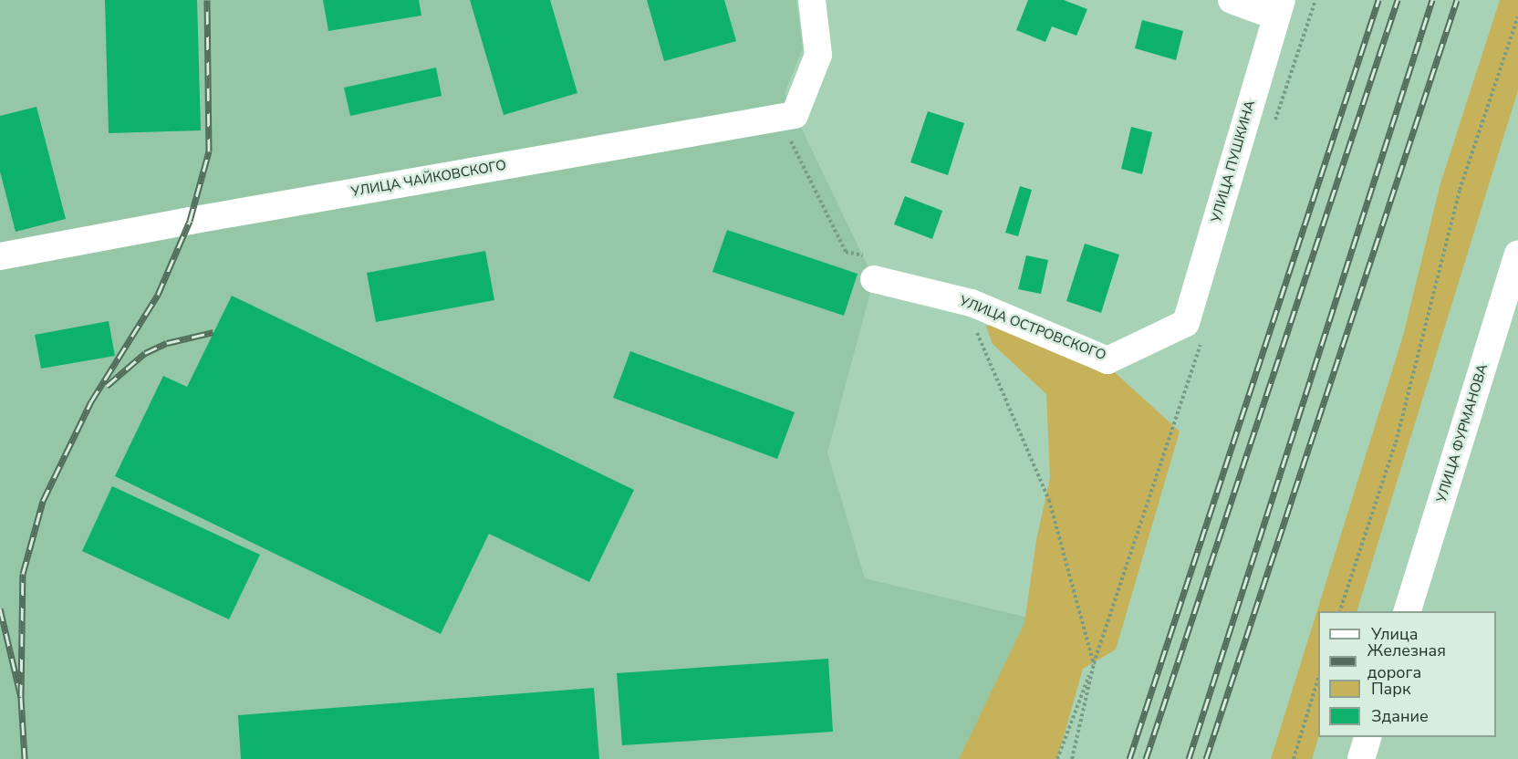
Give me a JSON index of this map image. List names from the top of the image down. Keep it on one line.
{"streets":{"street":["УЛИЦА ПУШКИНА","УЛИЦА ЧАЙКОВСКОГО","УЛИЦА ОСТРОВСКОГО","УЛИЦА ФУРМАНОВА"]},"crossings":[["УЛИЦА ПУШКИНА","УЛИЦА ОСТРОВСКОГО"]],"legend":["Улица","Железная дорога","Парк","Здание"]}
